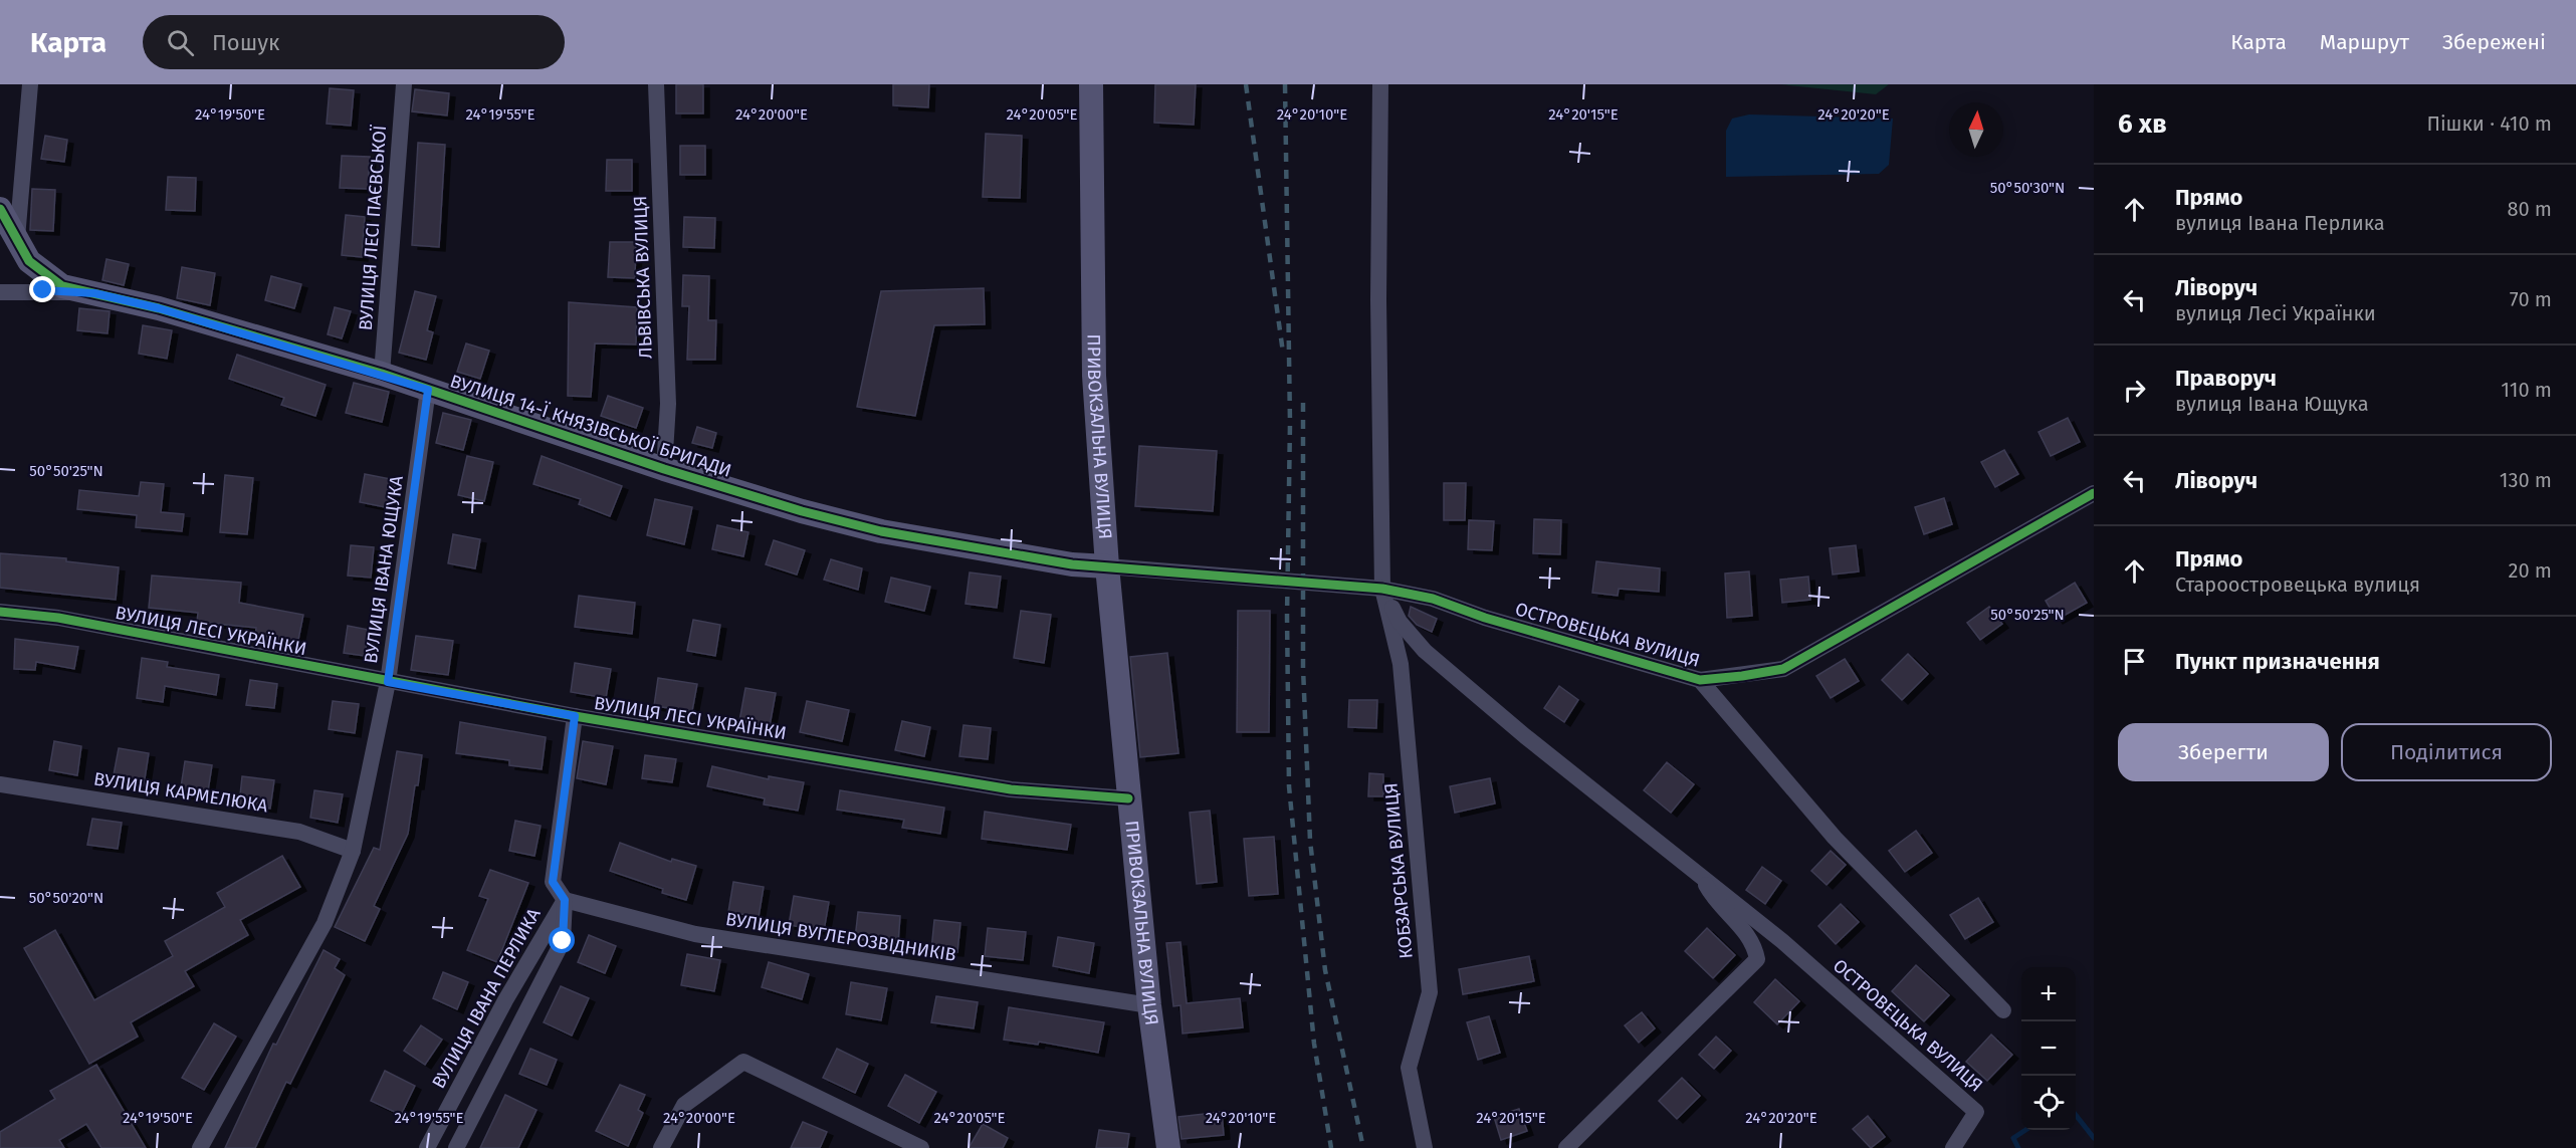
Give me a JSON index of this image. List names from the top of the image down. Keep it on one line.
{"streets":{"street":["ВУЛИЦЯ ЛЕСІ ПАЄВСЬКОЇ","ЛЬВІВСЬКА ВУЛИЦЯ","ВУЛИЦЯ 14-Ї КНЯЗІВСЬКОЇ БРИГАДИ","ПРИВОКЗАЛЬНА ВУЛИЦЯ","ВУЛИЦЯ ІВАНА ЮЩУКА","ВУЛИЦЯ ЛЕСІ УКРАЇНКИ","ОСТРОВЕЦЬКА ВУЛИЦЯ","ВУЛИЦЯ КАРМЕЛЮКА","КОБЗАРСЬКА ВУЛИЦЯ","ВУЛИЦЯ ВУГЛЕРОЗВІДНИКІВ","ВУЛИЦЯ ІВАНА ПЕРЛИКА"]},"crossings":[["ВУЛИЦЯ ЛЕСІ ПАЄВСЬКОЇ","ВУЛИЦЯ 14-Ї КНЯЗІВСЬКОЇ БРИГАДИ"],["ЛЬВІВСЬКА ВУЛИЦЯ","ВУЛИЦЯ 14-Ї КНЯЗІВСЬКОЇ БРИГАДИ"],["ВУЛИЦЯ 14-Ї КНЯЗІВСЬКОЇ БРИГАДИ","ПРИВОКЗАЛЬНА ВУЛИЦЯ"],["ВУЛИЦЯ 14-Ї КНЯЗІВСЬКОЇ БРИГАДИ","ВУЛИЦЯ ІВАНА ЮЩУКА"],["ВУЛИЦЯ 14-Ї КНЯЗІВСЬКОЇ БРИГАДИ","ОСТРОВЕЦЬКА ВУЛИЦЯ"],["ПРИВОКЗАЛЬНА ВУЛИЦЯ","ВУЛИЦЯ ЛЕСІ УКРАЇНКИ"],["ПРИВОКЗАЛЬНА ВУЛИЦЯ","ОСТРОВЕЦЬКА ВУЛИЦЯ"],["ПРИВОКЗАЛЬНА ВУЛИЦЯ","ВУЛИЦЯ ВУГЛЕРОЗВІДНИКІВ"],["ВУЛИЦЯ ІВАНА ЮЩУКА","ВУЛИЦЯ ЛЕСІ УКРАЇНКИ"],["ВУЛИЦЯ ІВАНА ЮЩУКА","ВУЛИЦЯ КАРМЕЛЮКА"],["ВУЛИЦЯ ЛЕСІ УКРАЇНКИ","ВУЛИЦЯ ІВАНА ПЕРЛИКА"],["ОСТРОВЕЦЬКА ВУЛИЦЯ","КОБЗАРСЬКА ВУЛИЦЯ"],["ВУЛИЦЯ ВУГЛЕРОЗВІДНИКІВ","ВУЛИЦЯ ІВАНА ПЕРЛИКА"]],"north":"top","page":{"header":"Карта","search":"Пошук","nav":["Карта","Маршрут","Збережені"],"heading":["6 хв","Пішки · 410 m"],"list":[["Прямо","вулиця Івана Перлика","80 m"],["Ліворуч","вулиця Лесі Українки","70 m"],["Праворуч","вулиця Івана Ющука","110 m"],["Ліворуч","130 m"],["Прямо","Староостровецька вулиця","20 m"],"Пункт призначення"],"buttons":["Зберегти","Поділитися"],"map_buttons":["+","−"]},"coordinates":["24°19'50\"E","24°19'55\"E","24°20'00\"E","24°20'05\"E","24°20'10\"E","24°20'15\"E","24°20'20\"E","50°50'30\"N","50°50'25\"N","50°50'20\"N"]}
